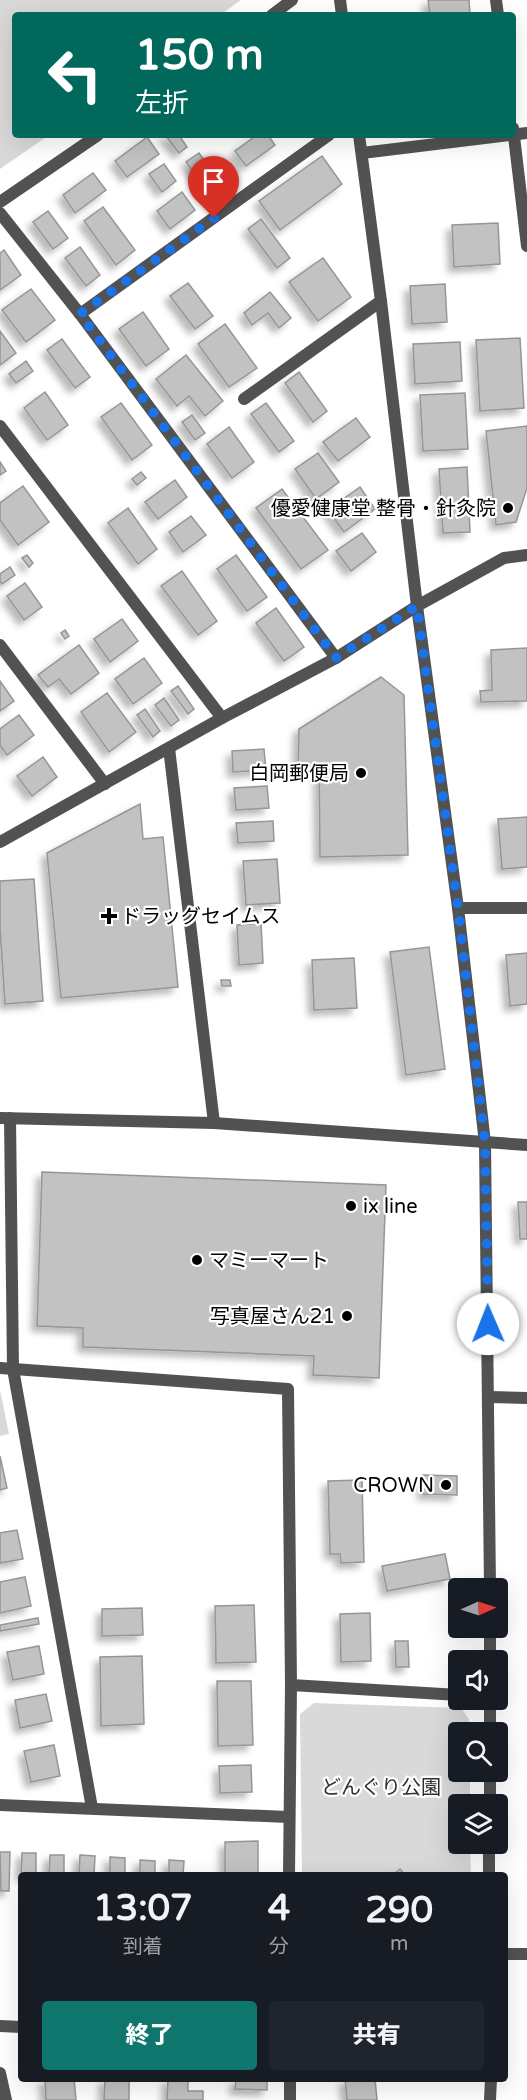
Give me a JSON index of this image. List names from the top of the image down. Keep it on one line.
{"parks":["どんぐり公園"],"places":{"other":["優愛健康堂 整骨・針灸院","白岡郵便局","ix line","マミーマート","写真屋さん21","CROWN"],"health":["ドラッグセイムス"]},"north":"right","page":{"turn":["150 m","左折"],"eta":["13:07","到着","4","分","290","m"],"buttons":["終了","共有"]}}
